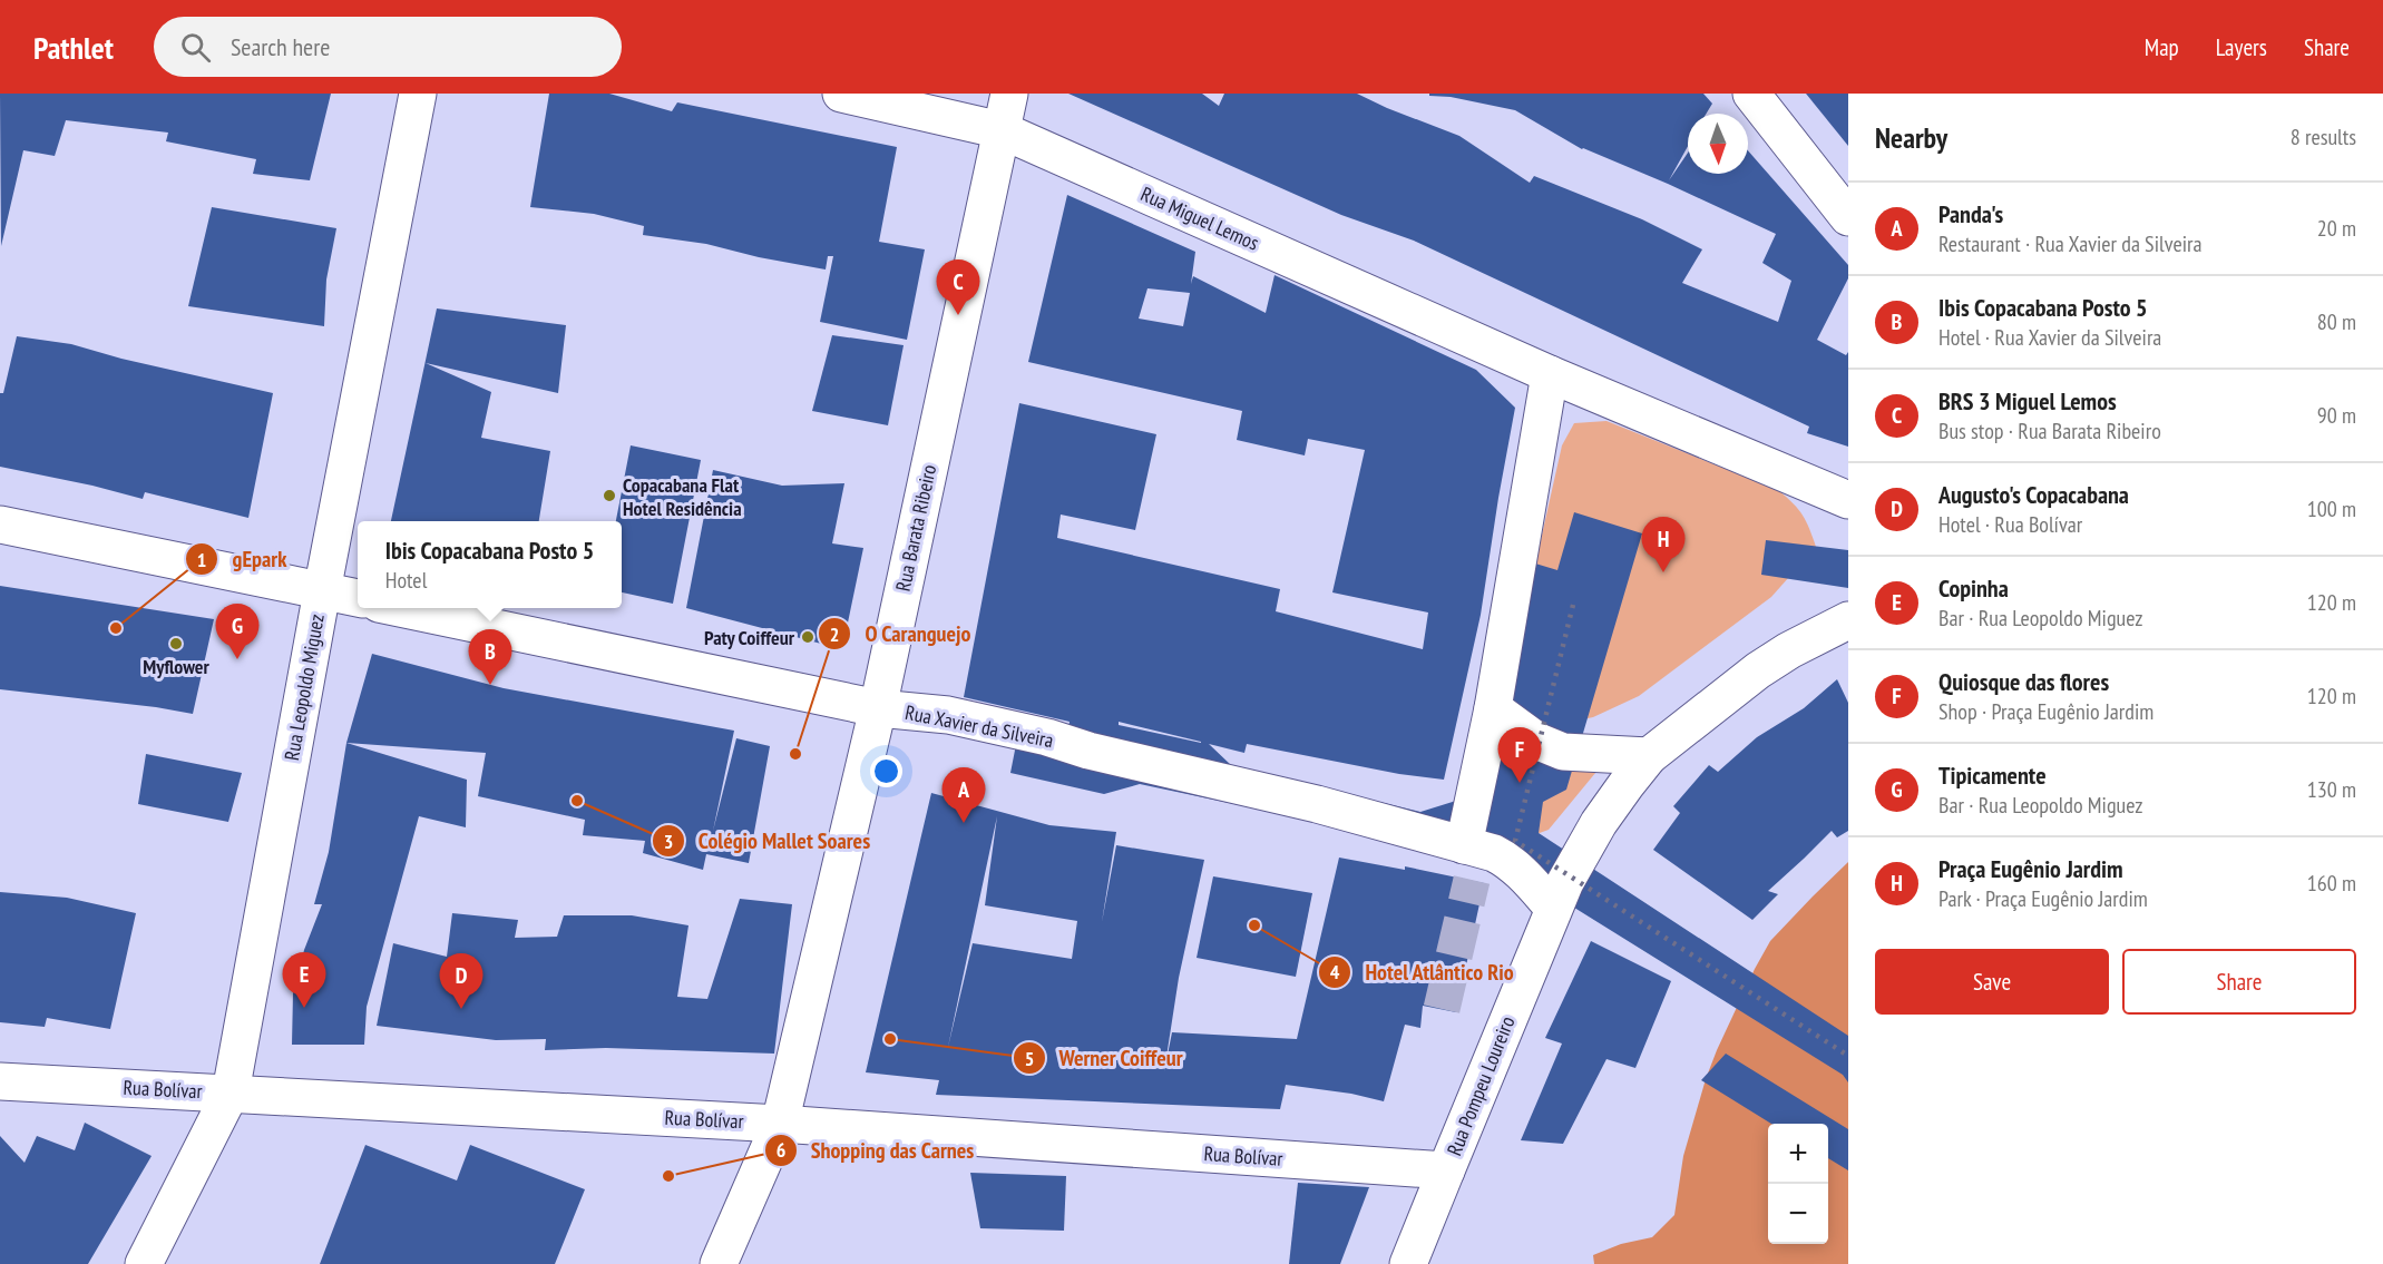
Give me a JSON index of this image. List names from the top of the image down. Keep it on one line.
{"streets":{"main road":["Rua Miguel Lemos","Rua Barata Ribeiro","Rua Leopoldo Miguez","Rua Xavier da Silveira","Rua Pompeu Loureiro","Rua Bolívar"]},"crossings":[["Rua Miguel Lemos","Rua Barata Ribeiro"],["Rua Barata Ribeiro","Rua Xavier da Silveira"],["Rua Barata Ribeiro","Rua Bolívar"],["Rua Leopoldo Miguez","Rua Bolívar"],["Rua Xavier da Silveira","Rua Pompeu Loureiro"],["Rua Pompeu Loureiro","Rua Bolívar"]],"places":["Copacabana Flat Hotel Residência","gEpark","Paty Coiffeur","Myflower","O Caranguejo","Colégio Mallet Soares","Hotel Atlântico Rio","Werner Coiffeur","Shopping das Carnes"],"north":"bottom","page":{"header":"Pathlet","search":"Search here","nav":["Map","Layers","Share"],"heading":["Nearby","8 results"],"list":[{"mark":"A","name":"Panda's","note":"Restaurant · Rua Xavier da Silveira","value":"20 m"},{"mark":"B","name":"Ibis Copacabana Posto 5","note":"Hotel · Rua Xavier da Silveira","value":"80 m"},{"mark":"C","name":"BRS 3 Miguel Lemos","note":"Bus stop · Rua Barata Ribeiro","value":"90 m"},{"mark":"D","name":"Augusto's Copacabana","note":"Hotel · Rua Bolívar","value":"100 m"},{"mark":"E","name":"Copinha","note":"Bar · Rua Leopoldo Miguez","value":"120 m"},{"mark":"F","name":"Quiosque das flores","note":"Shop · Praça Eugênio Jardim","value":"120 m"},{"mark":"G","name":"Tipicamente","note":"Bar · Rua Leopoldo Miguez","value":"130 m"},{"mark":"H","name":"Praça Eugênio Jardim","note":"Park · Praça Eugênio Jardim","value":"160 m"}],"pins":["C","H","G","B","F","A","E","D"],"popup":["Ibis Copacabana Posto 5","Hotel"],"buttons":["Save","Share"],"map_buttons":["+","−"]}}
